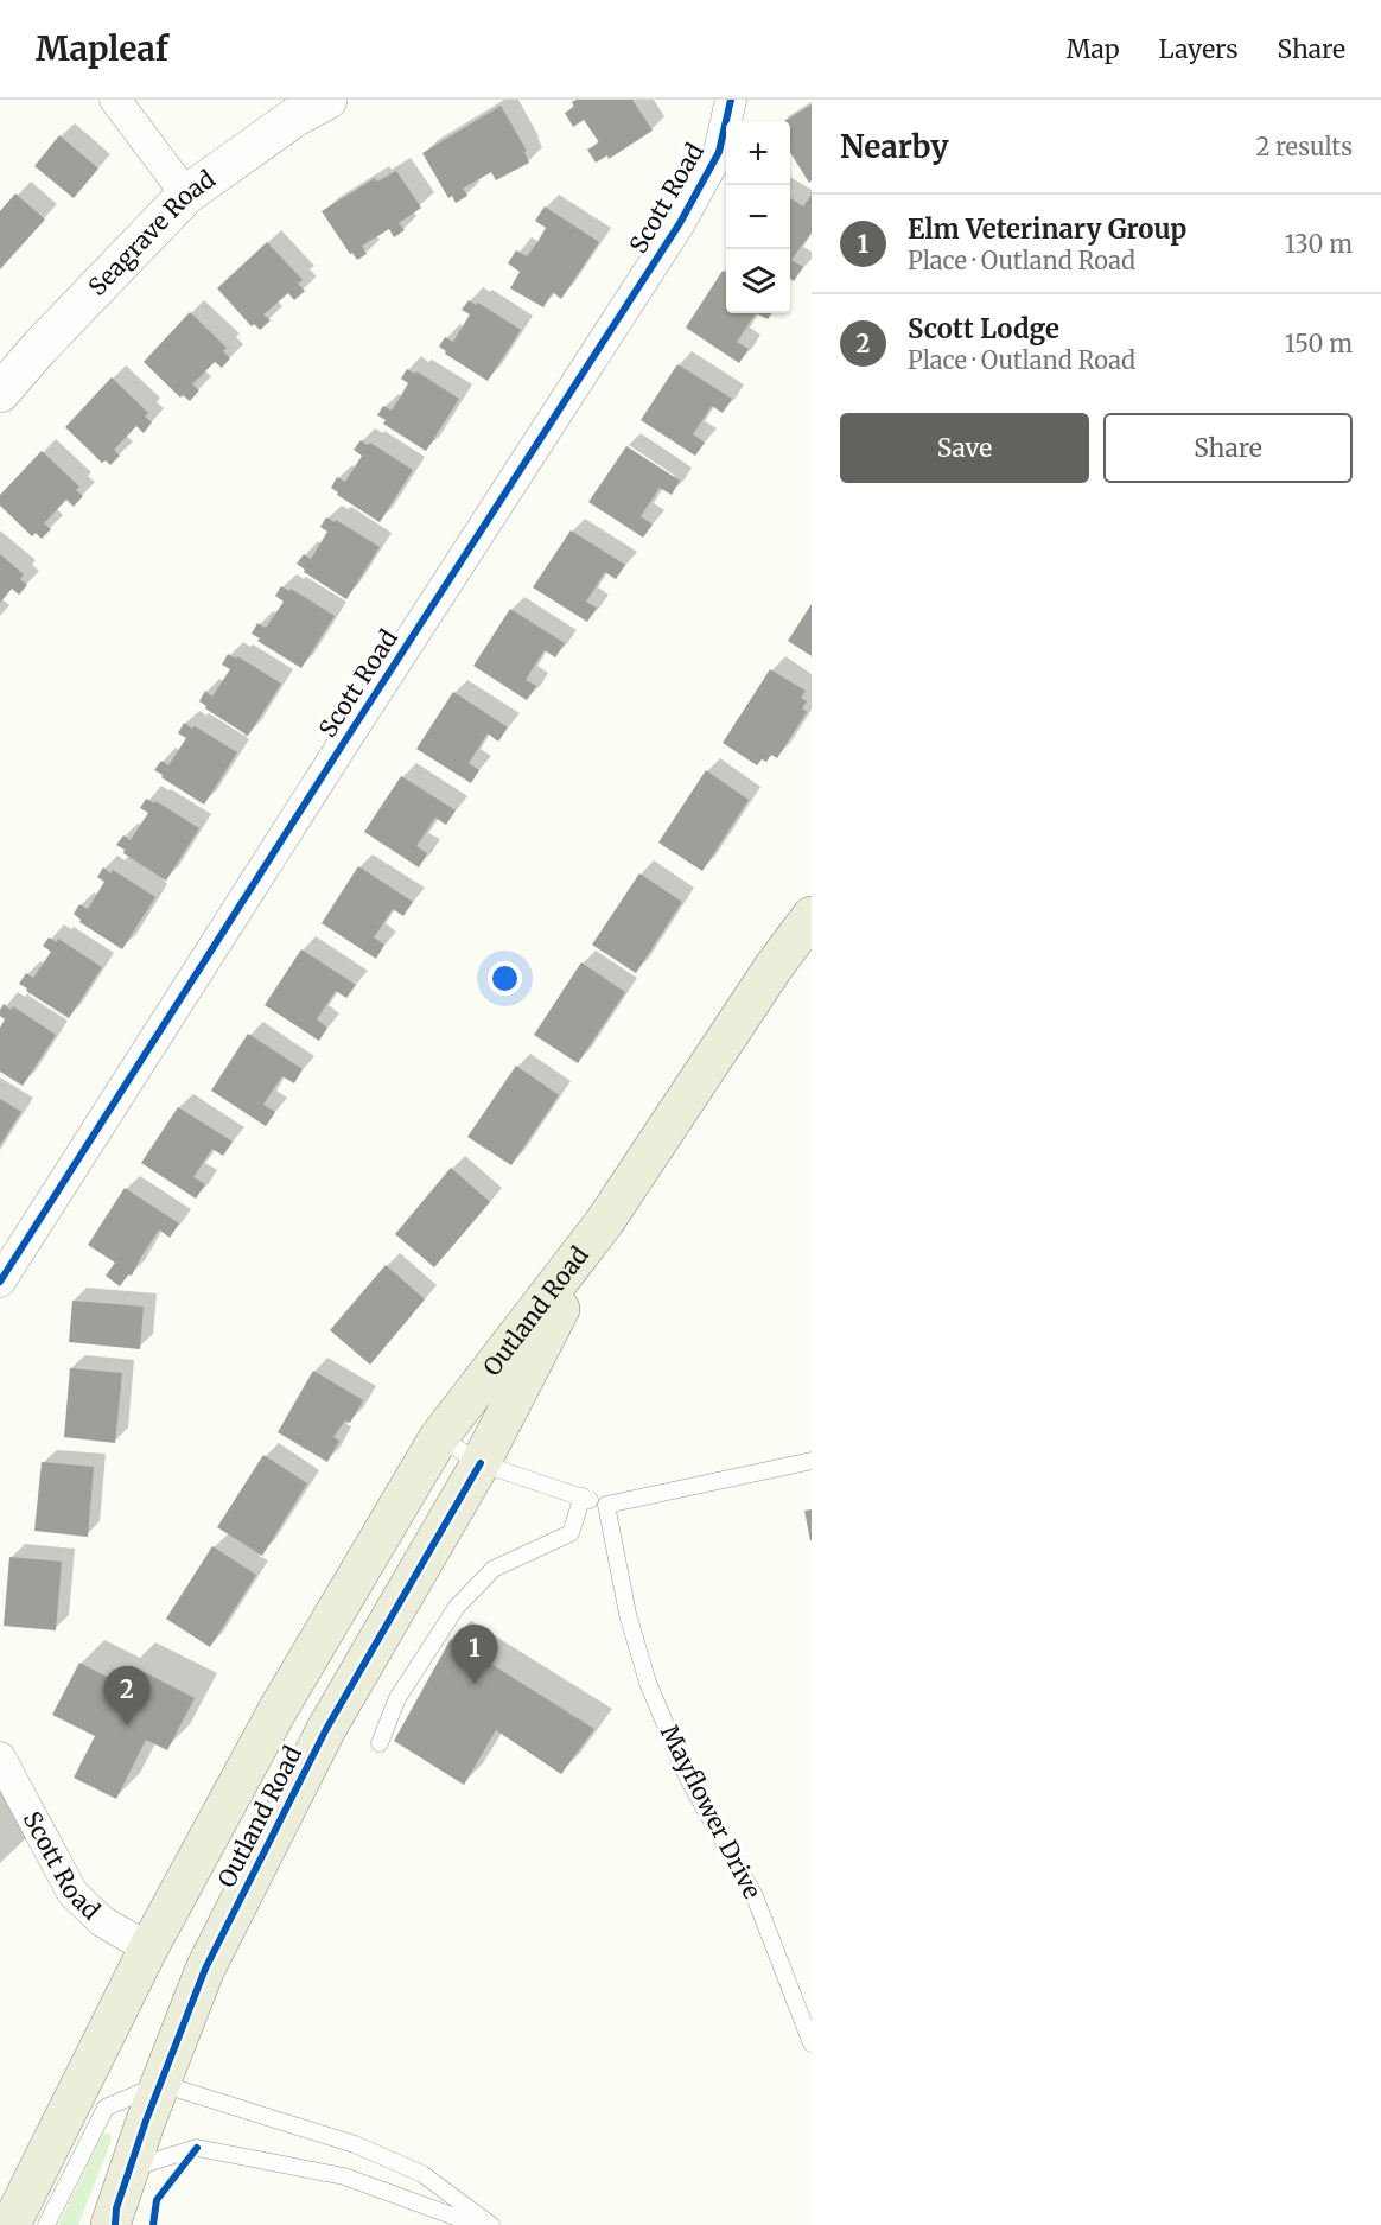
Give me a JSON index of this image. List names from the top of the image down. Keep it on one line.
{"streets":{"main road":["Outland Road"],"street":["Scott Road","Seagrave Road"],"lane":["Mayflower Drive"]},"crossings":[["Scott Road","Outland Road"]],"page":{"header":"Mapleaf","nav":["Map","Layers","Share"],"heading":["Nearby","2 results"],"map_buttons":["+","−"],"list":[{"mark":"1","name":"Elm Veterinary Group","note":"Place · Outland Road","value":"130 m"},{"mark":"2","name":"Scott Lodge","note":"Place · Outland Road","value":"150 m"}],"buttons":["Save","Share"],"pins":["1","2"]}}
